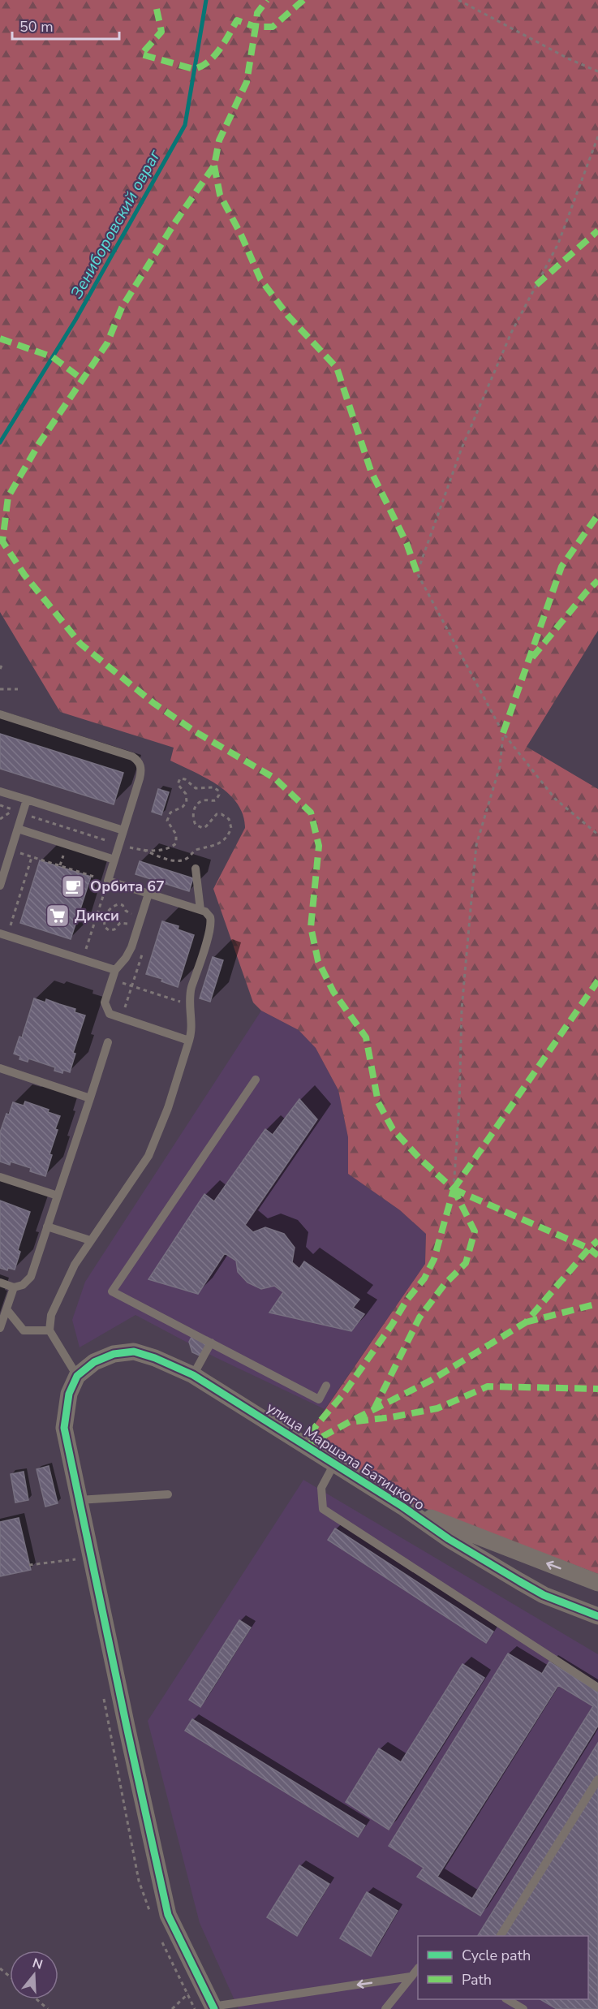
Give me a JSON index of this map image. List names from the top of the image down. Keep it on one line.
{"streets":{"street":["улица Маршала Батицкого"]},"water":["Зениборовский овраг"],"places":{"cafe":["Орбита 67"],"supermarket":["Дикси"]},"legend":["Cycle path","Path"],"scale_bar":"50 m","north":"top"}
